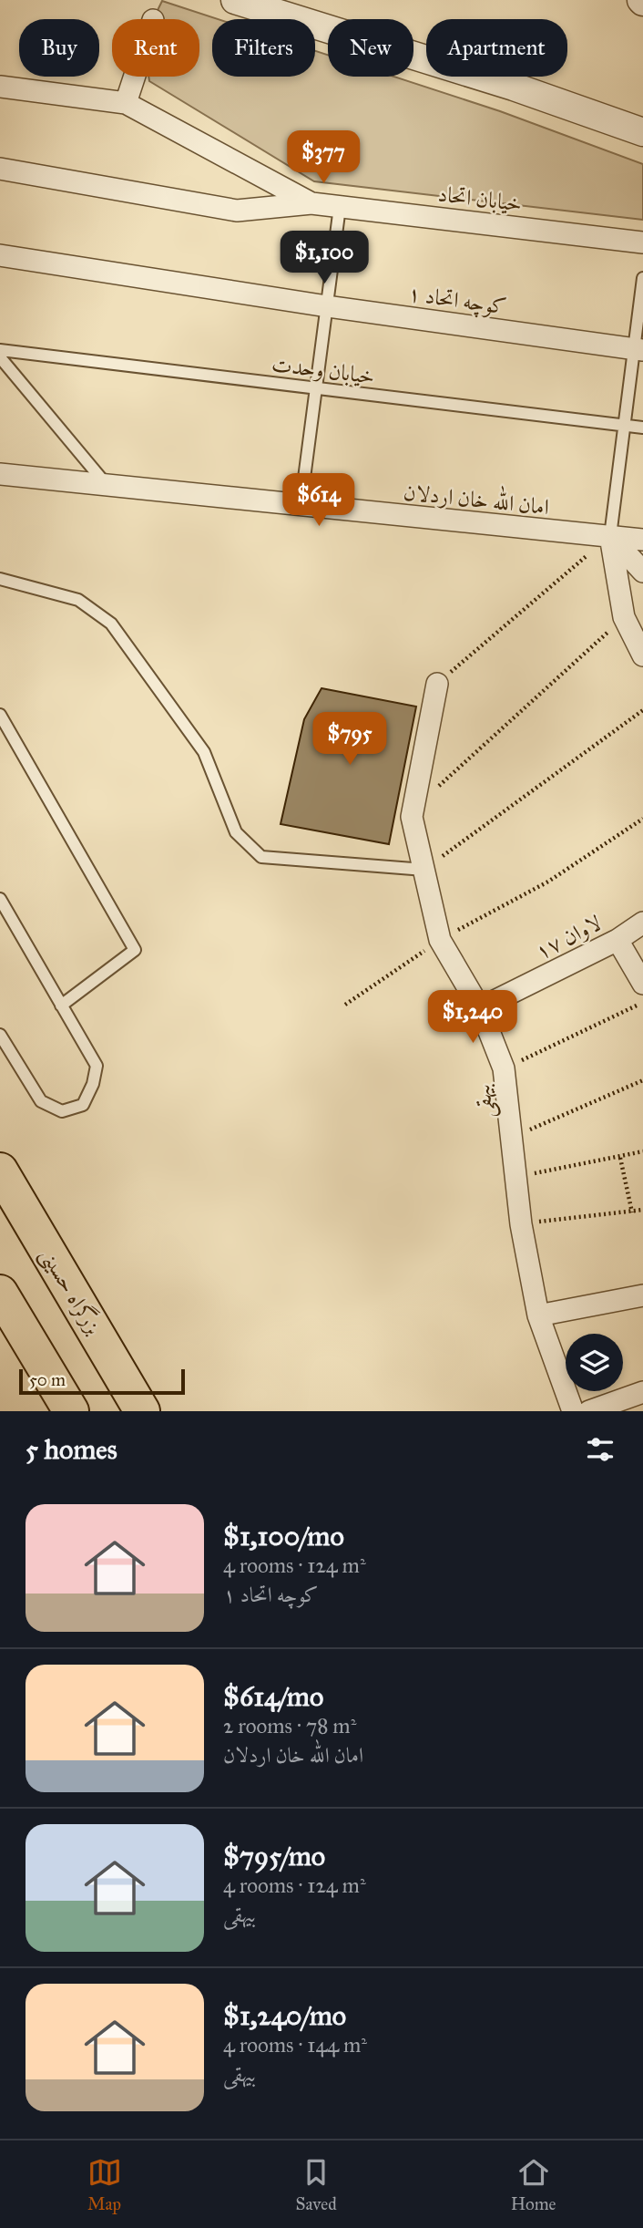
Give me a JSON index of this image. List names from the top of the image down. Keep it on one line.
{"streets":{"highway":["بزرگراه حسینی"],"street":["خیابان اتحاد","کوچه اتحاد ۱","امان الله خان اردلان","لاوان ۱۷","بیهقی"],"lane":["خیابان وحدت"]},"crossings":[["لاوان ۱۷","بیهقی"]],"scale_bar":"50 m","page":{"chip":["Buy","Rent","Filters","New","Apartment"],"price":["$377","$1,100","$614","$795","$1,240"],"scale":"50 m","heading":"5 homes","list":[{"name":"$1,100/mo","note":"4 rooms · 124 m² · کوچه اتحاد ۱"},{"name":"$614/mo","note":"2 rooms · 78 m² · امان الله خان اردلان"},{"name":"$795/mo","note":"4 rooms · 124 m² · بیهقی"},{"name":"$1,240/mo","note":"4 rooms · 144 m² · بیهقی"}],"tabs":["Map","Saved","Home"]}}
